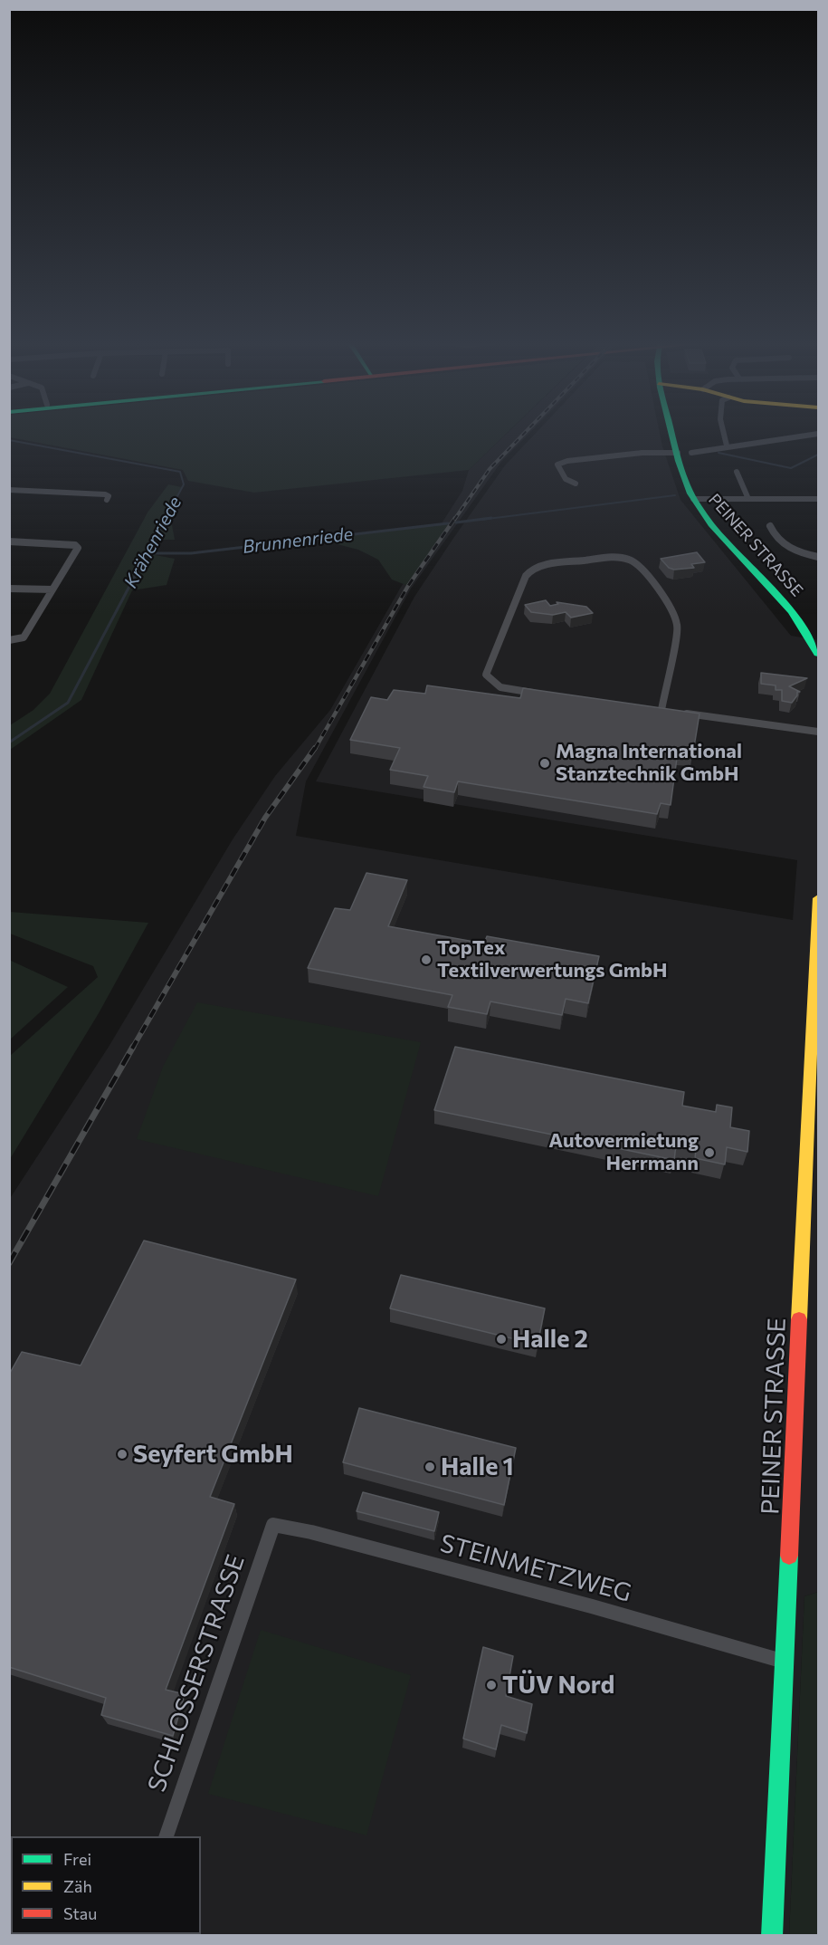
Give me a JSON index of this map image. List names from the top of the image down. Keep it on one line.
{"streets":{"main road":["PEINER STRASSE"],"street":["STEINMETZWEG","SCHLOSSERSTRASSE"]},"crossings":[["PEINER STRASSE","STEINMETZWEG"],["STEINMETZWEG","SCHLOSSERSTRASSE"]],"water":["Brunnenriede","Krähenriede"],"places":["Magna International Stanztechnik GmbH","TopTex Textilverwertungs GmbH","Autovermietung Herrmann","Halle 2","Seyfert GmbH","Halle 1","TÜV Nord"],"legend":["Frei","Zäh","Stau"]}
